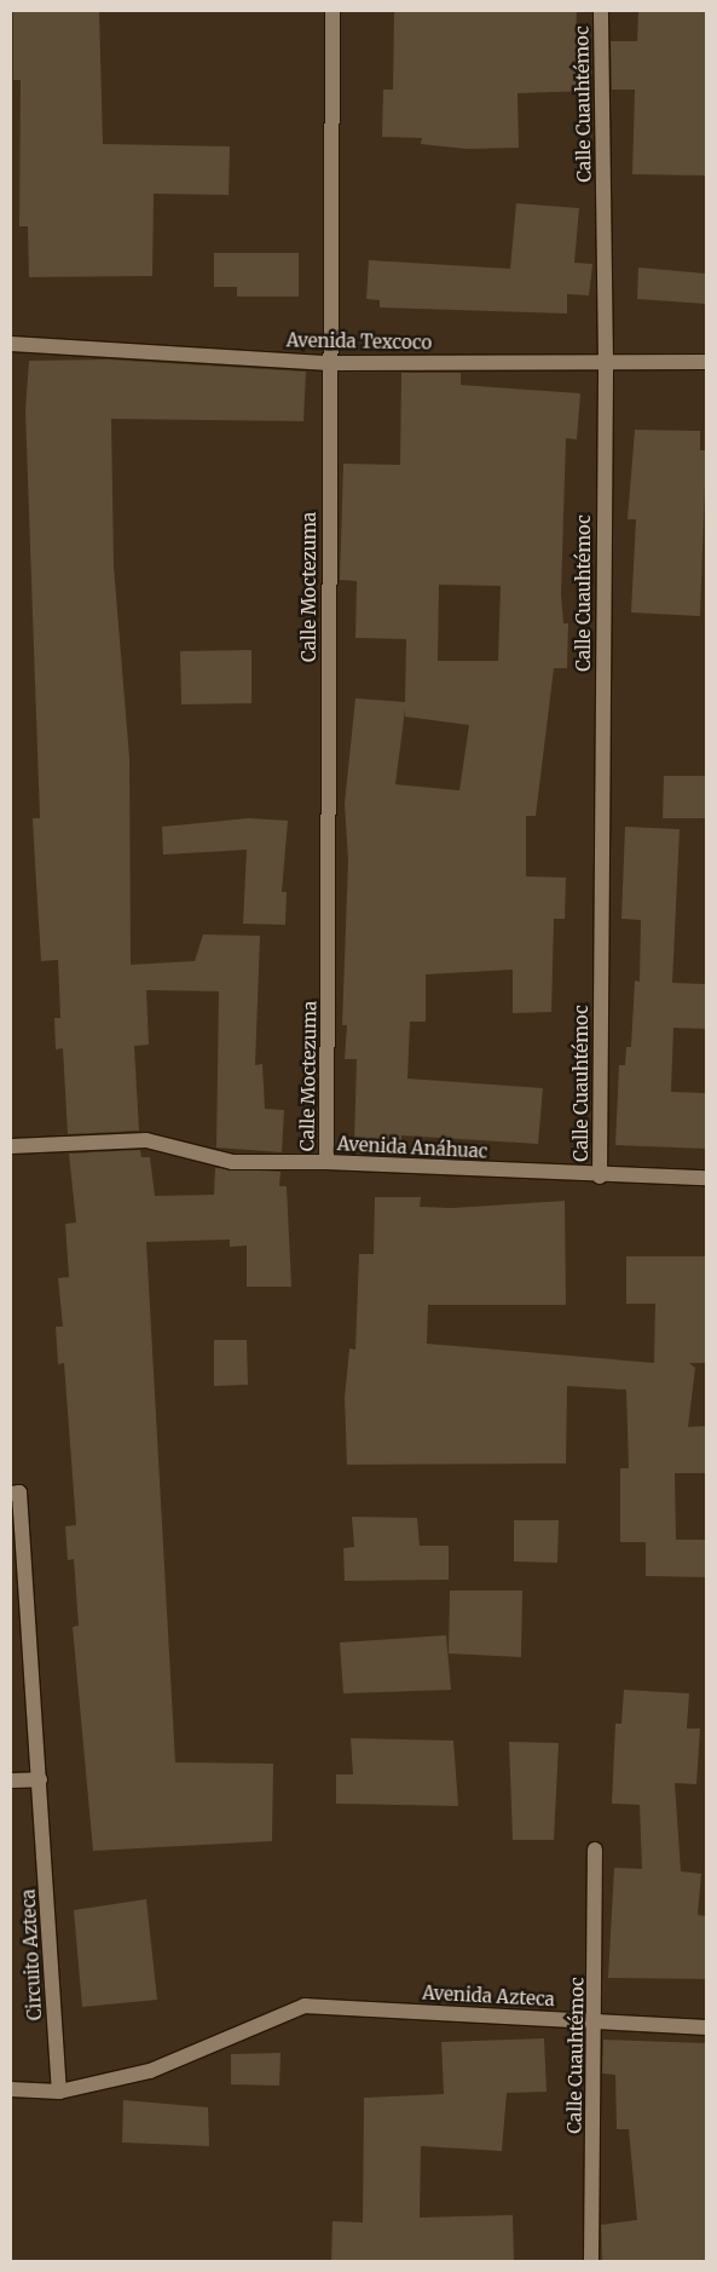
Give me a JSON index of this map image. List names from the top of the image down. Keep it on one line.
{"streets":{"street":["Calle Cuauhtémoc","Avenida Texcoco","Calle Moctezuma","Avenida Anáhuac","Circuito Azteca","Avenida Azteca"]},"crossings":[["Calle Cuauhtémoc","Avenida Texcoco"],["Calle Cuauhtémoc","Avenida Anáhuac"],["Calle Cuauhtémoc","Avenida Azteca"],["Avenida Texcoco","Calle Moctezuma"],["Calle Moctezuma","Avenida Anáhuac"],["Circuito Azteca","Avenida Azteca"]]}
